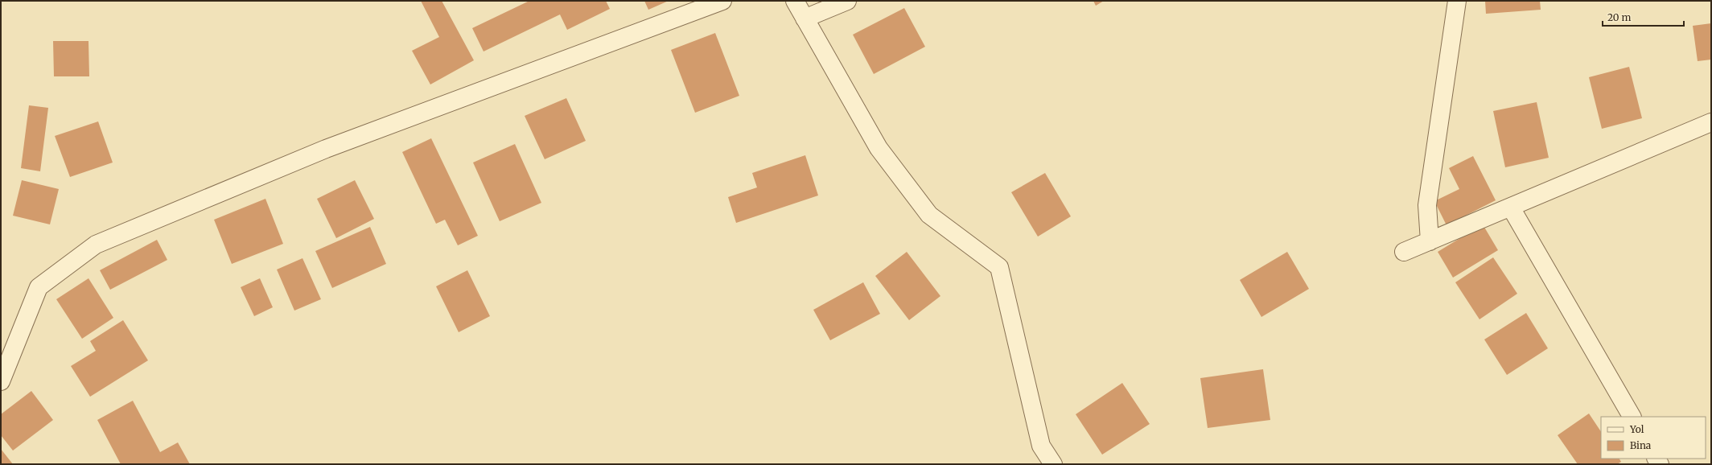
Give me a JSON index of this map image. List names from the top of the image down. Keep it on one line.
{"legend":["Yol","Bina"],"scale_bar":"20 m"}
